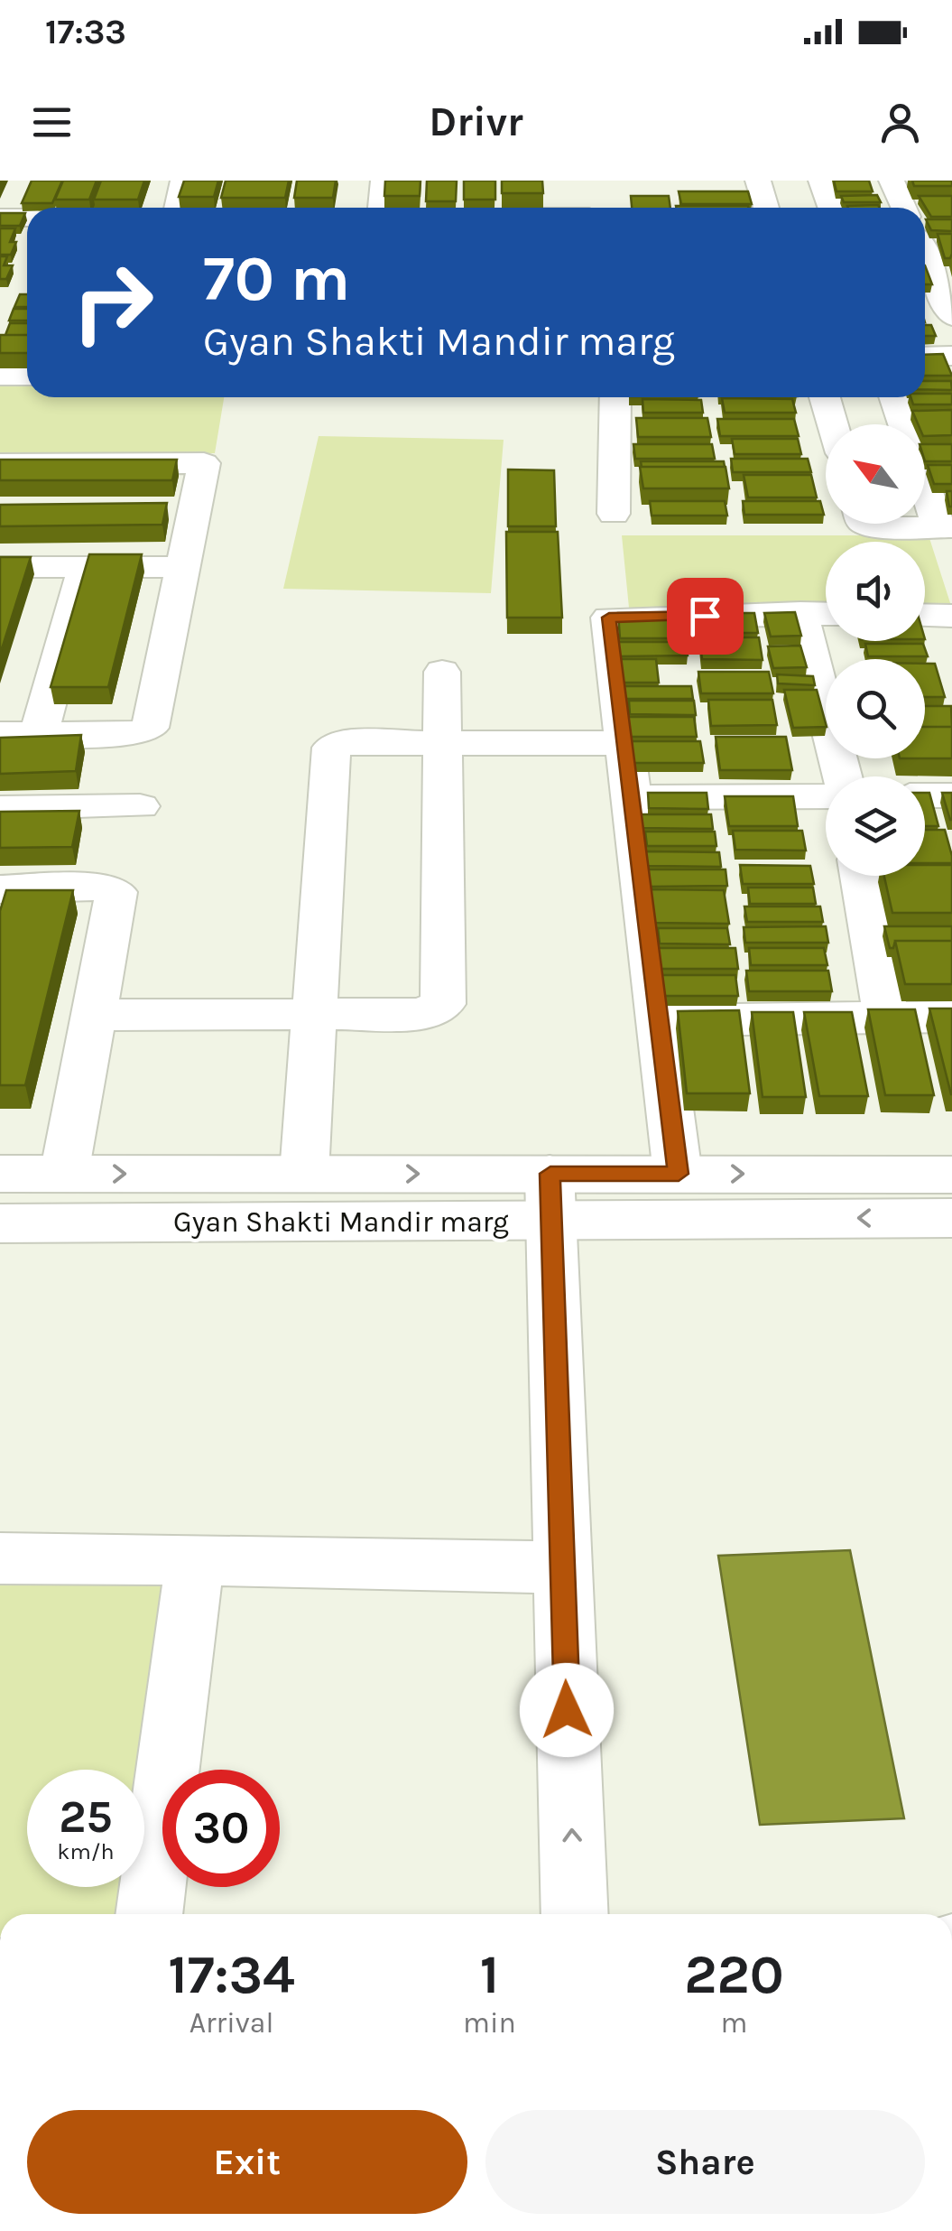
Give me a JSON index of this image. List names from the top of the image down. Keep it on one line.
{"streets":{"street":["Gyan Shakti Mandir marg"]},"north":"top left","page":{"status":"17:33","header":"Drivr","turn":["70 m","Gyan Shakti Mandir marg"],"speed":"25 km/h","limit":"30","eta":["17:34","Arrival","1","min","220","m"],"buttons":["Exit","Share"]}}
